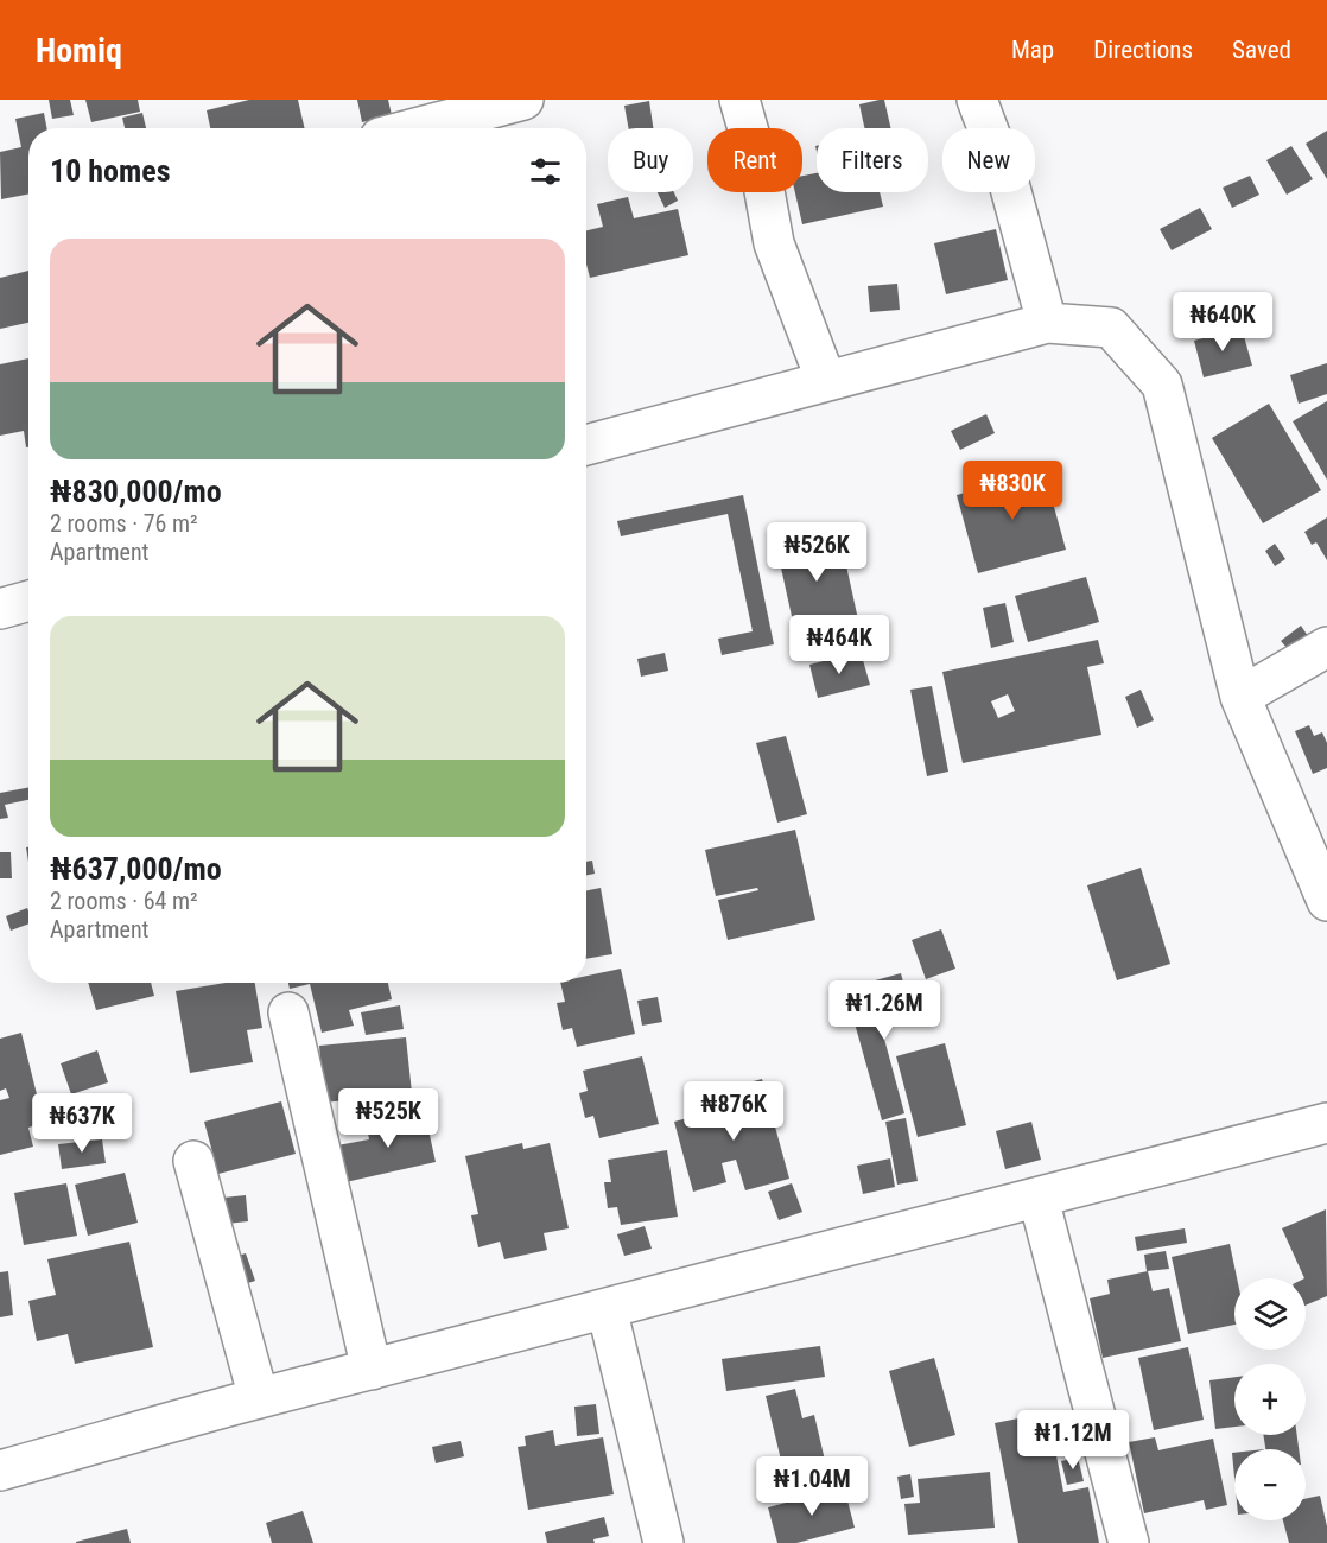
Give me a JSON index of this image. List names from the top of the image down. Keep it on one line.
{"page":{"header":"Homiq","nav":["Map","Directions","Saved"],"chip":["Buy","Rent","Filters","New"],"heading":"10 homes","list":[{"name":"₦830,000/mo","note":"2 rooms · 76 m² · Apartment"},{"name":"₦637,000/mo","note":"2 rooms · 64 m² · Apartment"}],"price":["₦640K","₦830K","₦526K","₦464K","₦1.26M","₦876K","₦525K","₦637K","₦1.12M","₦1.04M"],"map_buttons":["+","−"]}}
